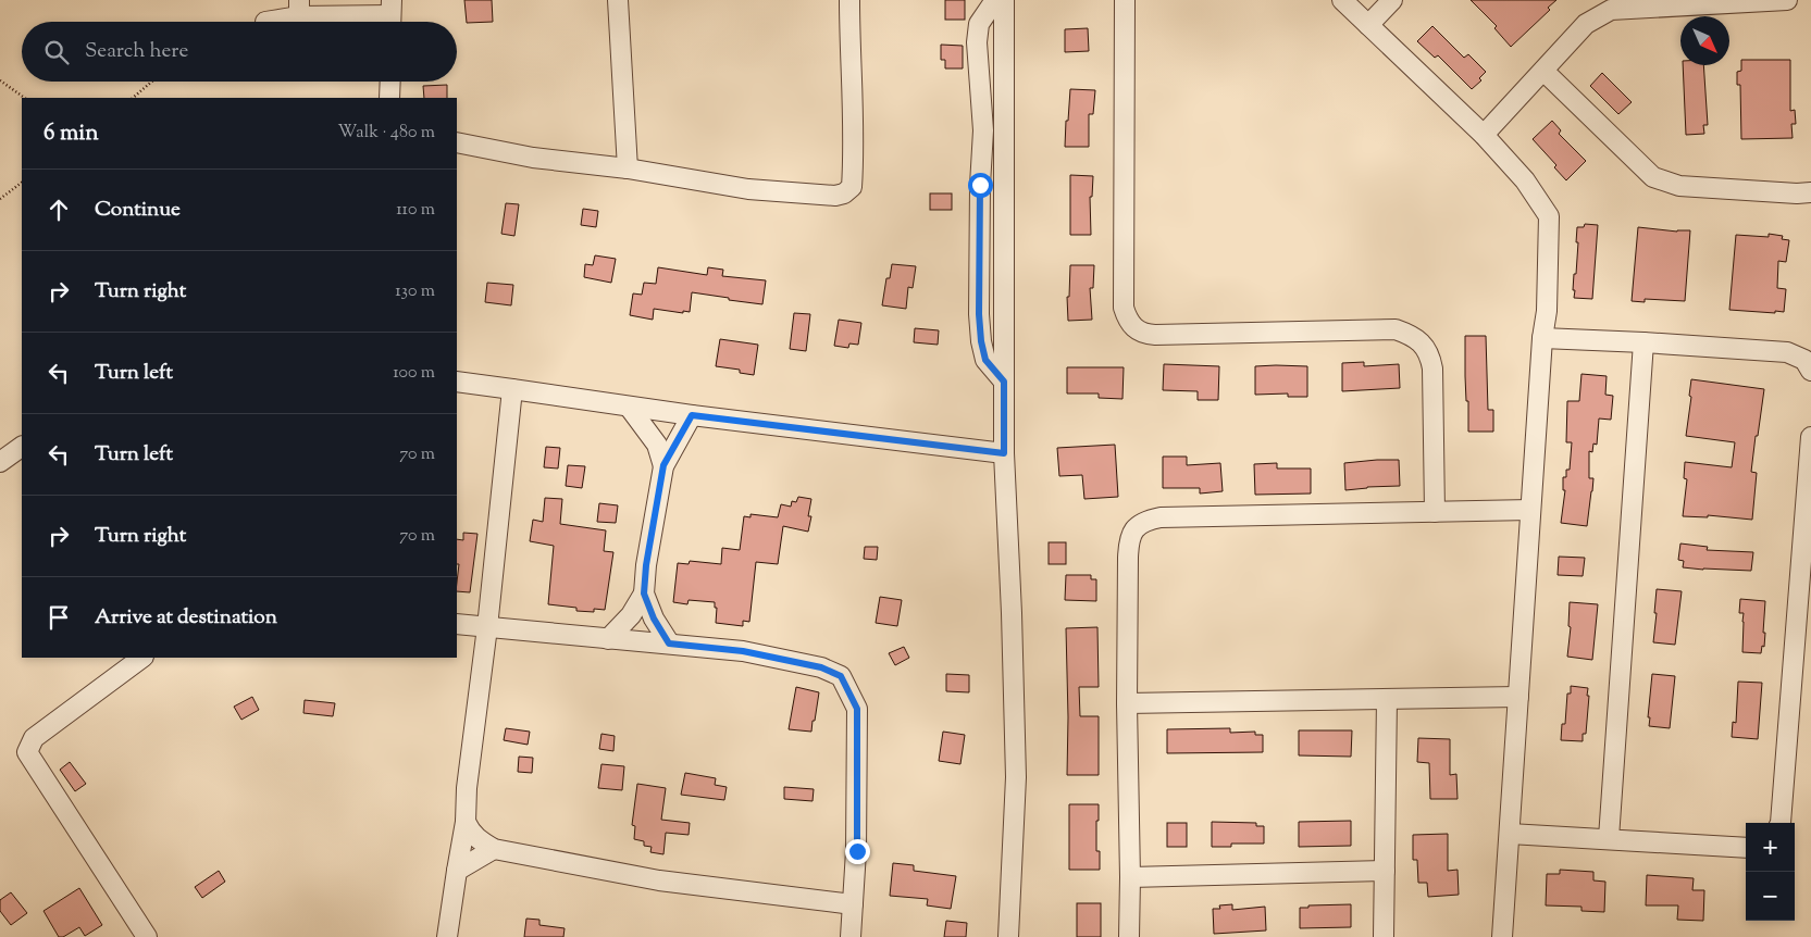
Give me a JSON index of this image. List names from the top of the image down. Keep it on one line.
{"north":"bottom right","page":{"search":"Search here","heading":["6 min","Walk · 480 m"],"list":[["Continue","110 m"],["Turn right","130 m"],["Turn left","100 m"],["Turn left","70 m"],["Turn right","70 m"],"Arrive at destination"],"map_buttons":["+","−"]}}
